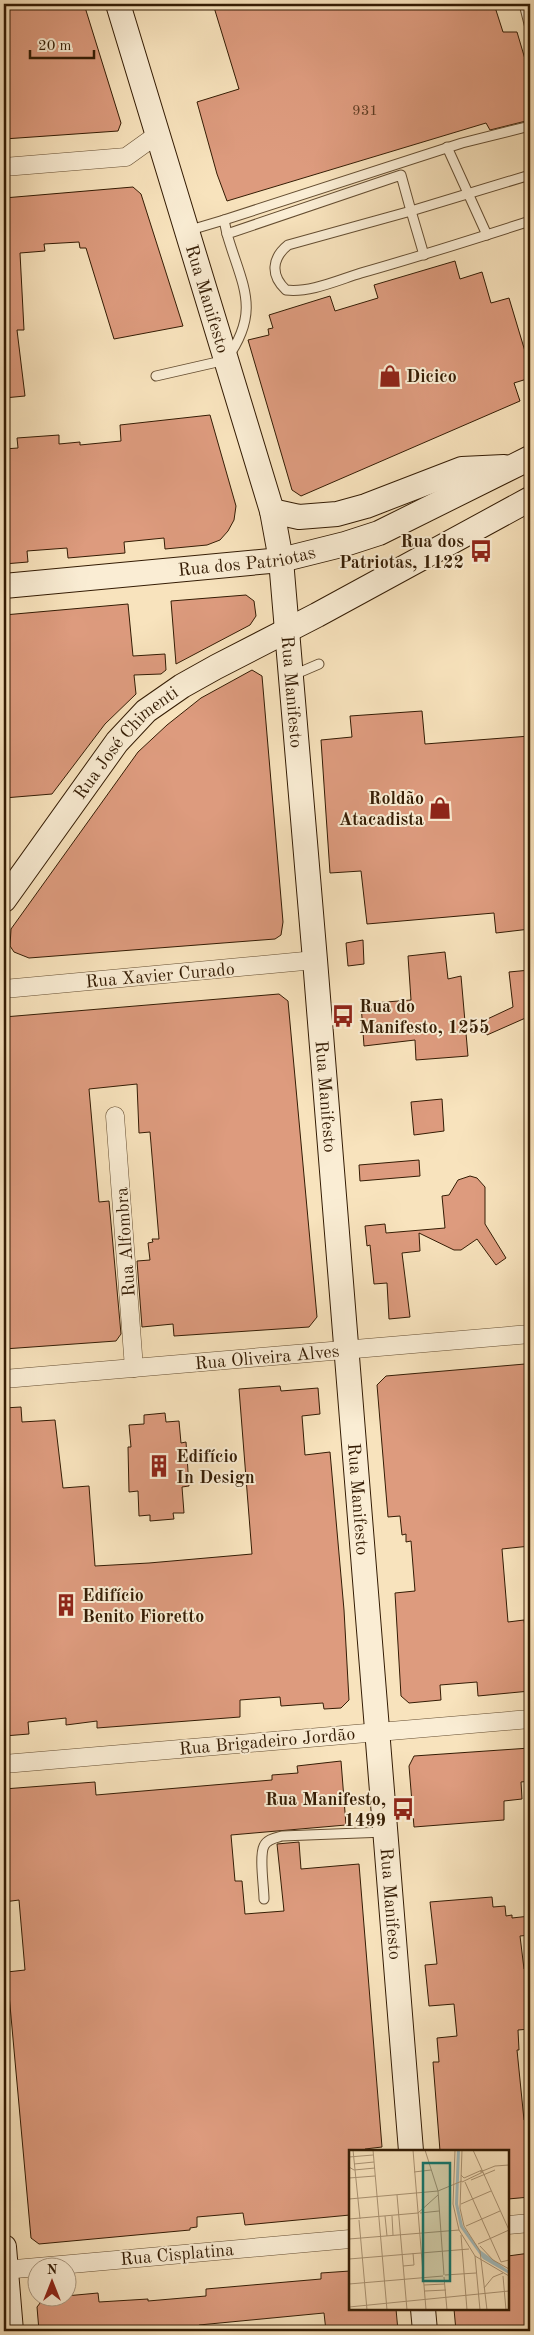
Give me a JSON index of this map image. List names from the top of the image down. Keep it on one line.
{"streets":{"main road":["Rua Manifesto","Rua dos Patriotas","Rua José Chimenti"],"street":["Rua Xavier Curado","Rua Alfombra","Rua Oliveira Alves","Rua Brigadeiro Jordão","Rua Cisplatina"]},"crossings":[["Rua Manifesto","Rua dos Patriotas"],["Rua Manifesto","Rua José Chimenti"],["Rua Manifesto","Rua Xavier Curado"],["Rua Manifesto","Rua Oliveira Alves"],["Rua Manifesto","Rua Brigadeiro Jordão"],["Rua Alfombra","Rua Oliveira Alves"]],"places":{"shop":["Dicico","Roldão Atacadista"],"bus stop":["Rua dos Patriotas, 1122","Rua do Manifesto, 1255","Rua Manifesto, 1499"],"building":["Edifício In Design","Edifício Benito Fioretto"]},"house_numbers":["931"],"scale_bar":"20 m","north":"top"}
